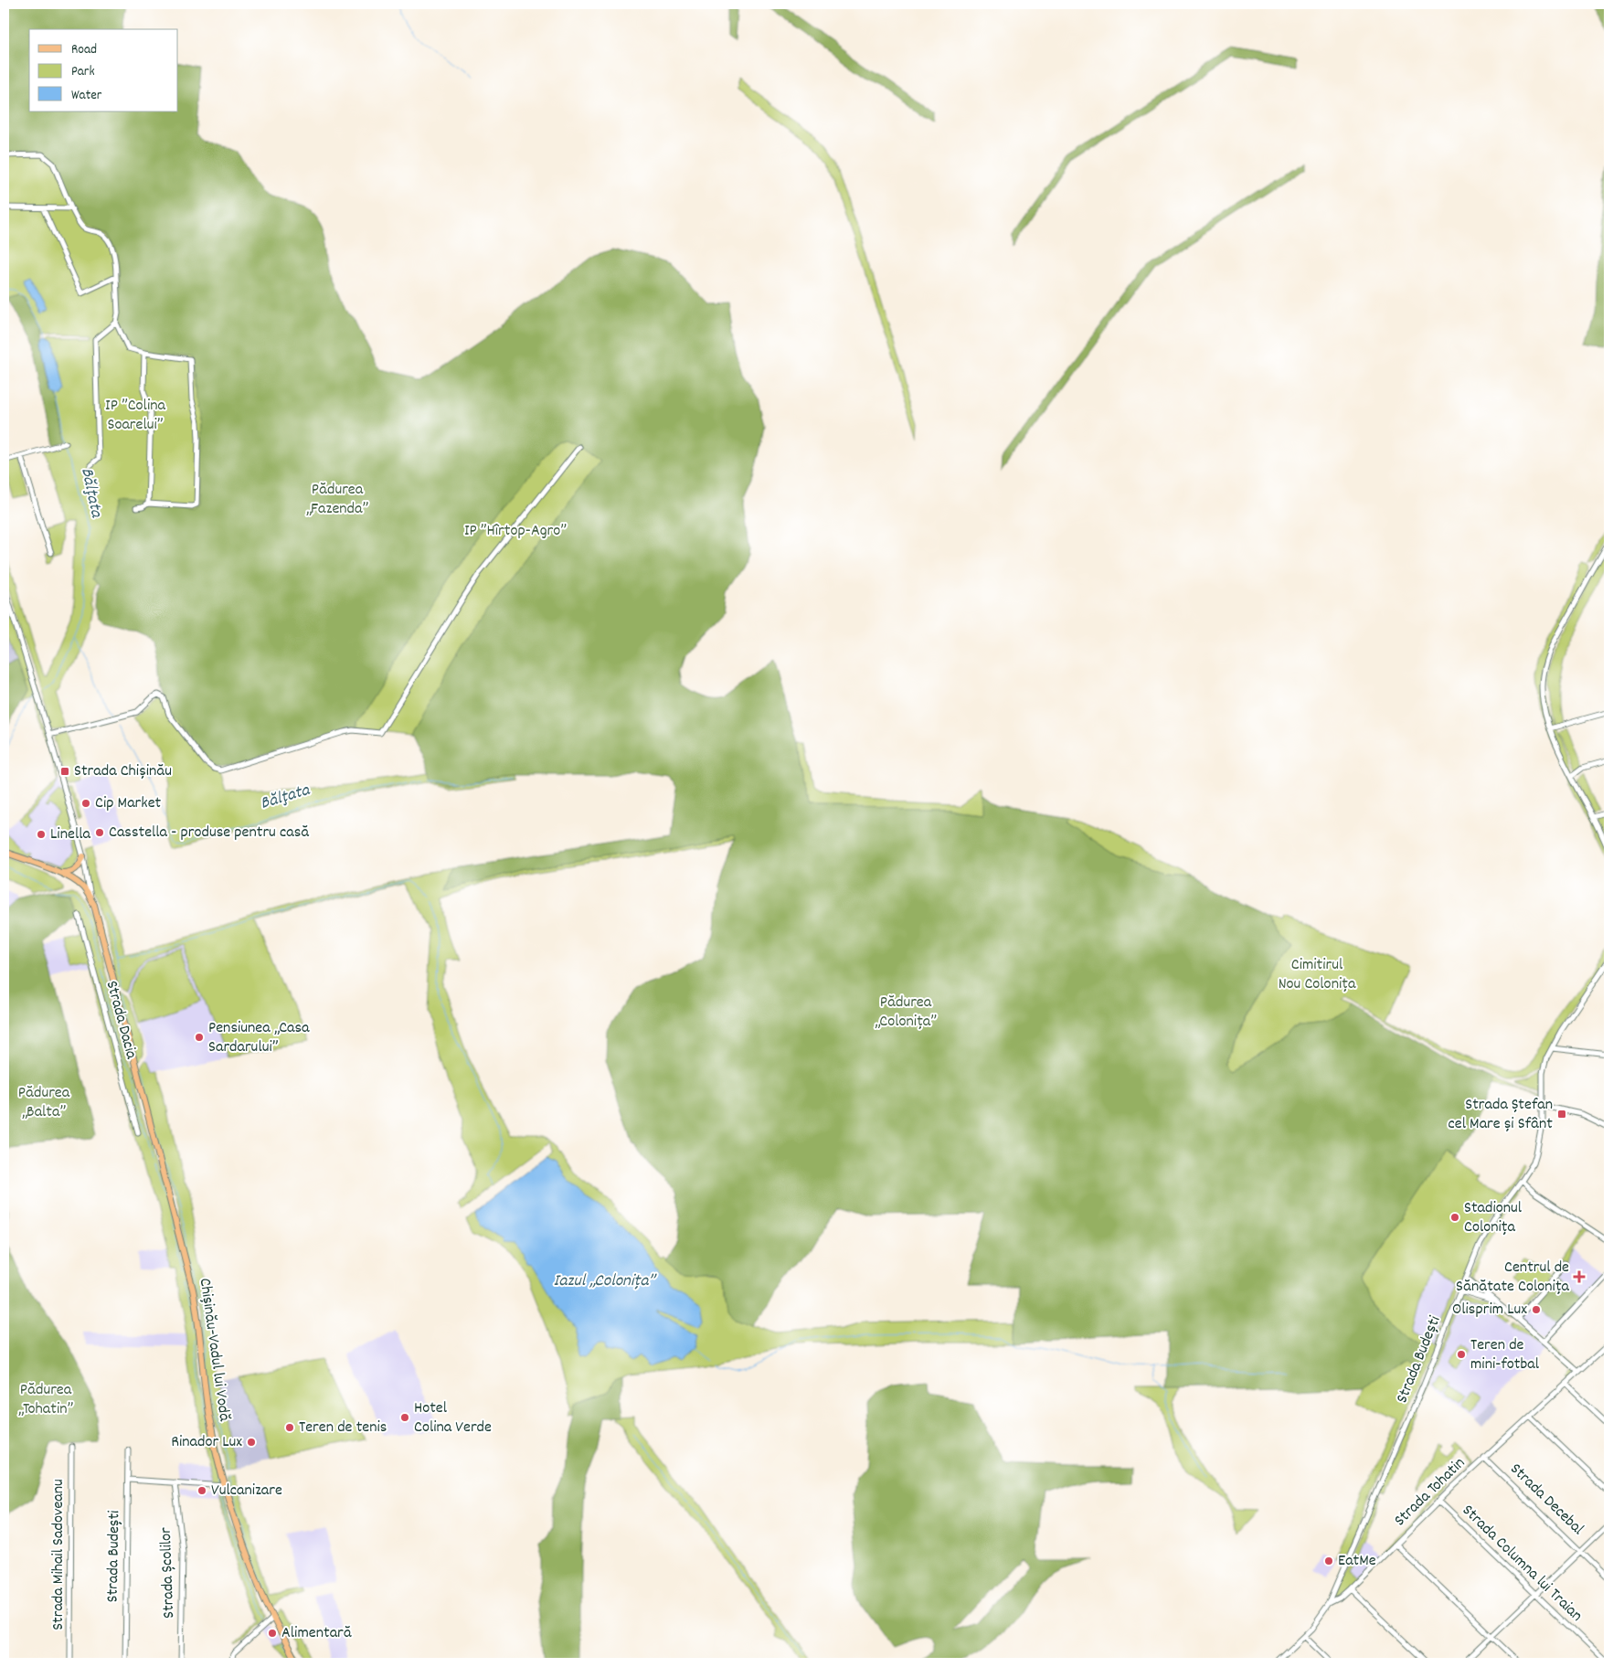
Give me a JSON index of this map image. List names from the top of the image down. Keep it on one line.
{"streets":{"main road":["Chișinău-Vadul lui Vodă"],"street":["Strada Dacia","Strada Budești","Strada Tohatin","Strada Decebal","Strada Mihail Sadoveanu","Strada Columna lui Traian","Strada Școlilor"]},"crossings":[["Strada Budești","Strada Tohatin"],["Strada Tohatin","Strada Decebal"],["Strada Tohatin","Strada Columna lui Traian"]],"water":["Bălţata","Iazul „Colonița”"],"parks":["IP ”Colina Soarelui”","Pădurea „Fazenda”","IP ”Hîrtop-Agro”","Cimitirul Nou Colonița","Pădurea „Colonița”","Pădurea „Balta”","Pădurea „Tohatin”"],"places":{"transit":["Strada Chișinău","Strada Ștefan cel Mare și Sfânt"],"other":["Cip Market","Casstella - produse pentru casă","Linella","Pensiunea „Casa Sardarului”","Stadionul Colonița","Olisprim Lux","Teren de mini-fotbal","Hotel Colina Verde","Teren de tenis","Rinador Lux","Vulcanizare","EatMe","Alimentară"],"health":["Centrul de Sănătate Colonița"]},"legend":["Road","Park","Water"]}
